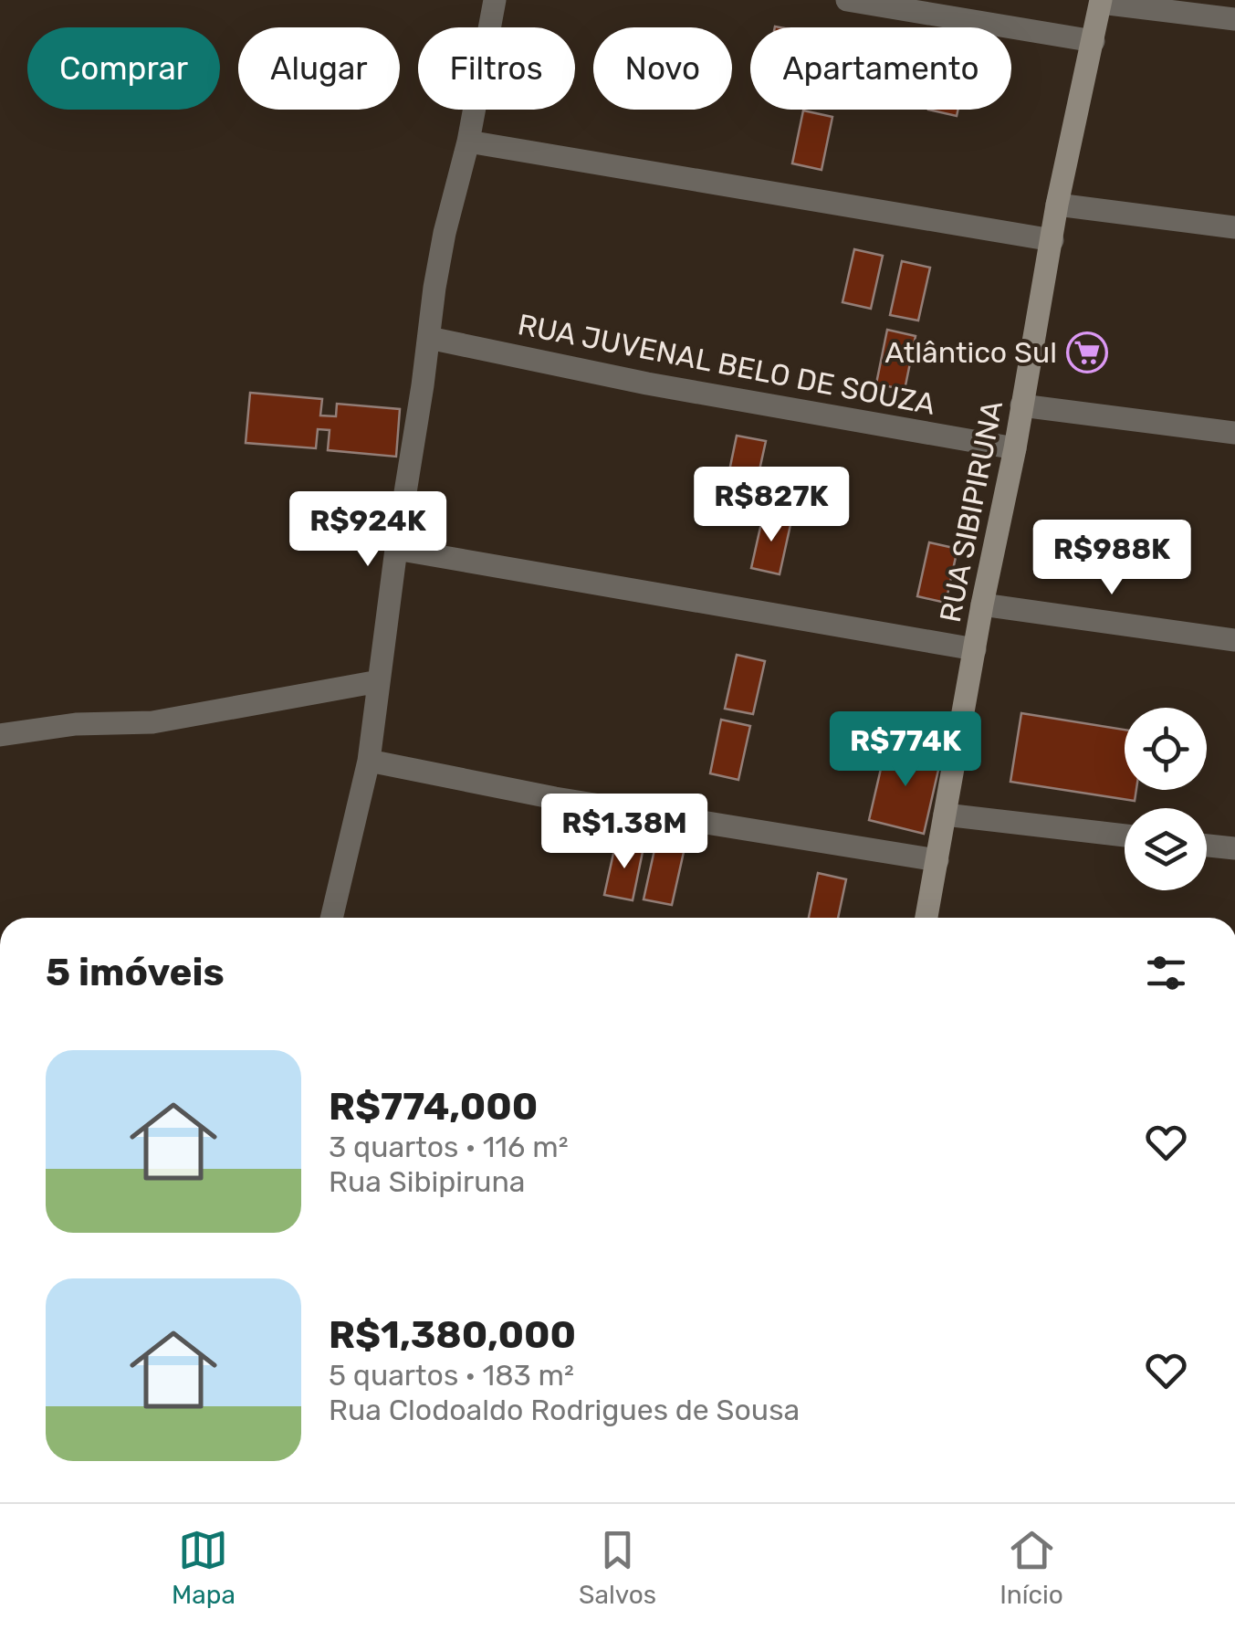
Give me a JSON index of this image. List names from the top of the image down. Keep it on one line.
{"streets":{"street":["RUA JUVENAL BELO DE SOUZA","RUA SIBIPIRUNA"]},"crossings":[["RUA JUVENAL BELO DE SOUZA","RUA SIBIPIRUNA"]],"places":{"supermarket":["Atlântico Sul"]},"page":{"chip":["Comprar","Alugar","Filtros","Novo","Apartamento"],"price":["R$827K","R$924K","R$988K","R$774K","R$1.38M"],"heading":"5 imóveis","list":[{"name":"R$774,000","note":"3 quartos · 116 m² · Rua Sibipiruna"},{"name":"R$1,380,000","note":"5 quartos · 183 m² · Rua Clodoaldo Rodrigues de Sousa"}],"tabs":["Mapa","Salvos","Início"]}}
